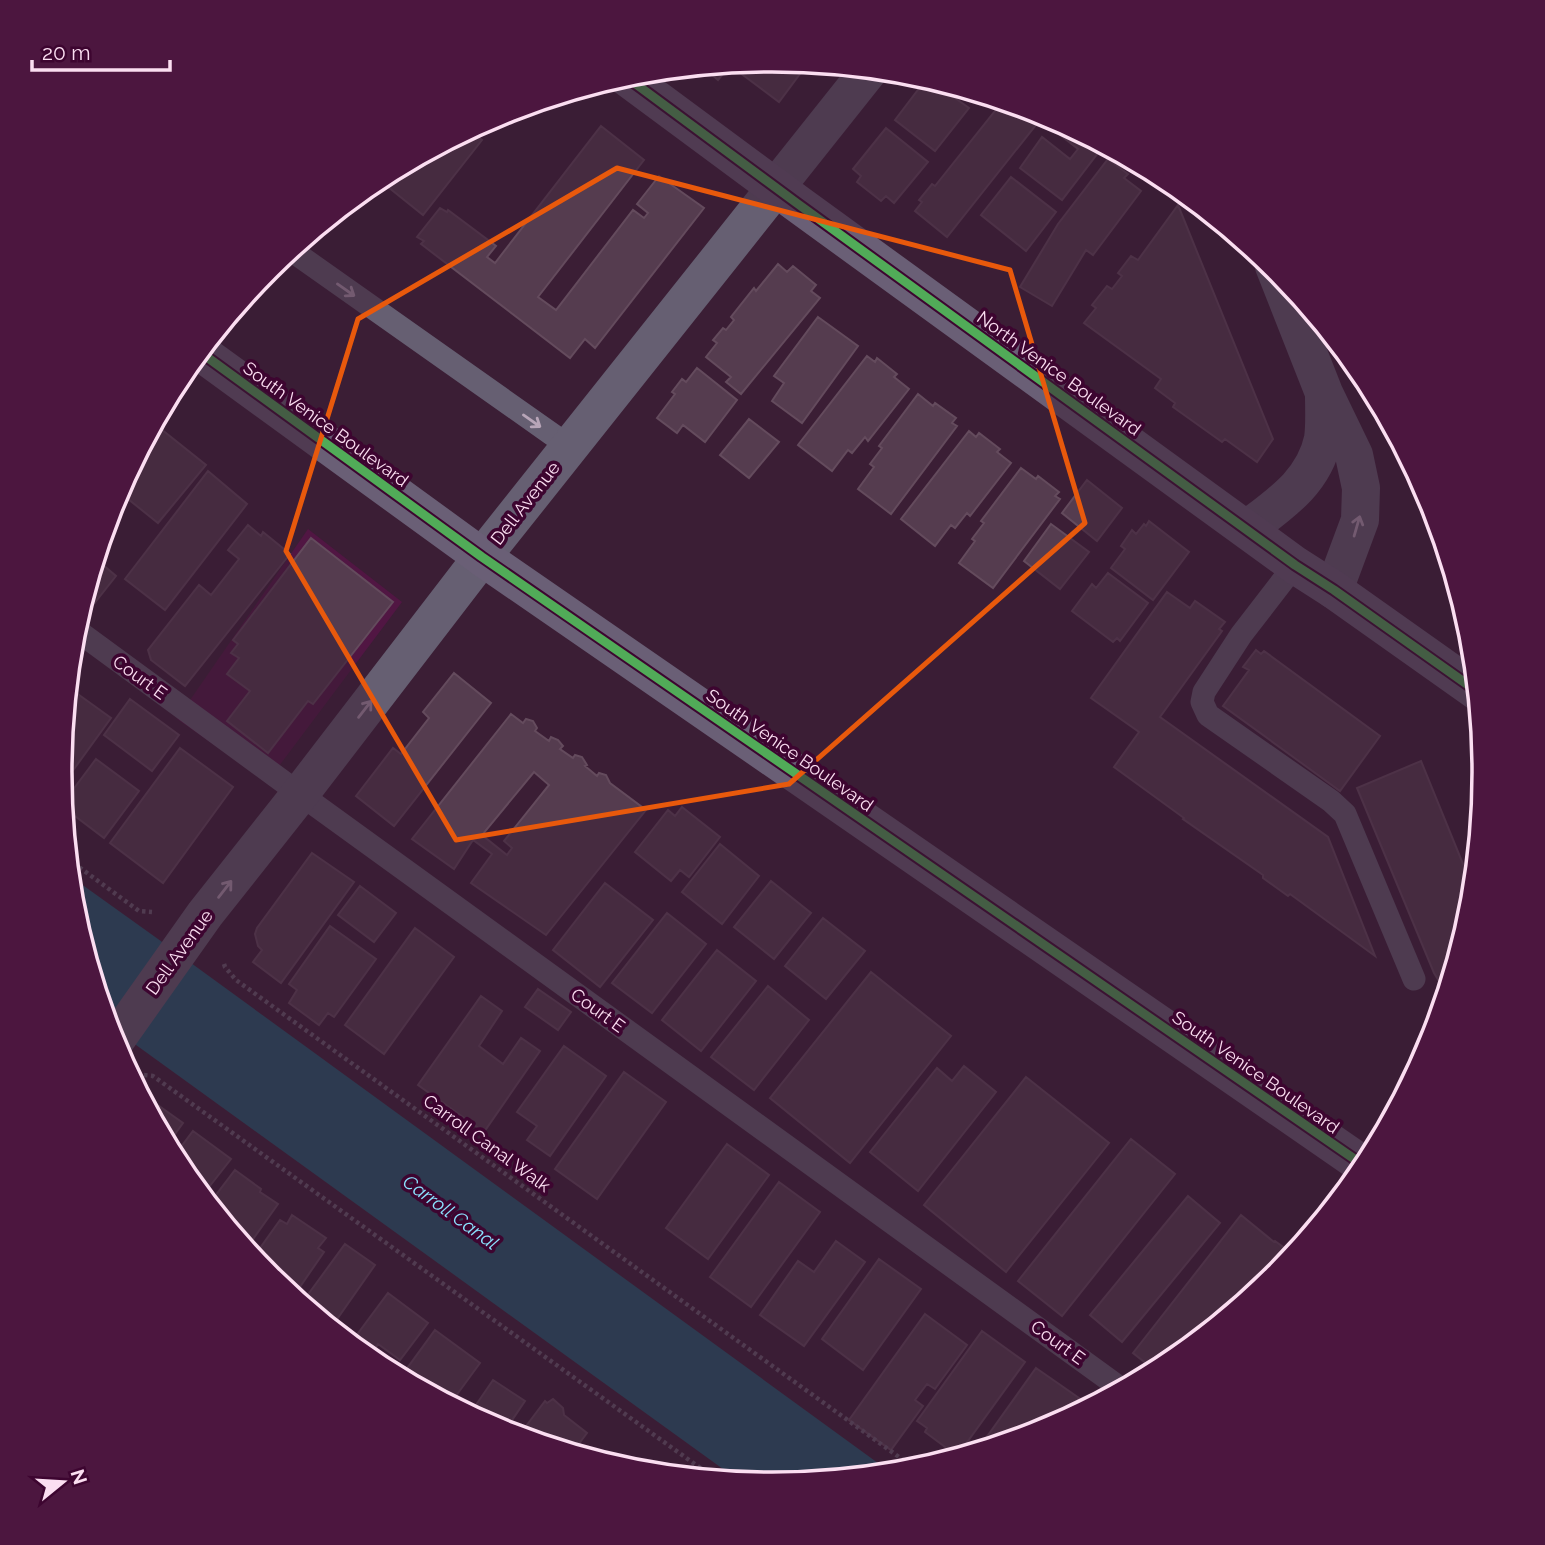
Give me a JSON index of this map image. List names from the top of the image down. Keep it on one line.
{"streets":{"main road":["North Venice Boulevard","South Venice Boulevard"],"street":["Dell Avenue"],"lane":["Court E"],"path":["Carroll Canal Walk"]},"crossings":[["North Venice Boulevard","Dell Avenue"],["South Venice Boulevard","Dell Avenue"],["Dell Avenue","Court E"],["Dell Avenue","Carroll Canal Walk"]],"one_way":["Dell Avenue"],"water":["Carroll Canal"],"scale_bar":"20 m","north":"right"}
